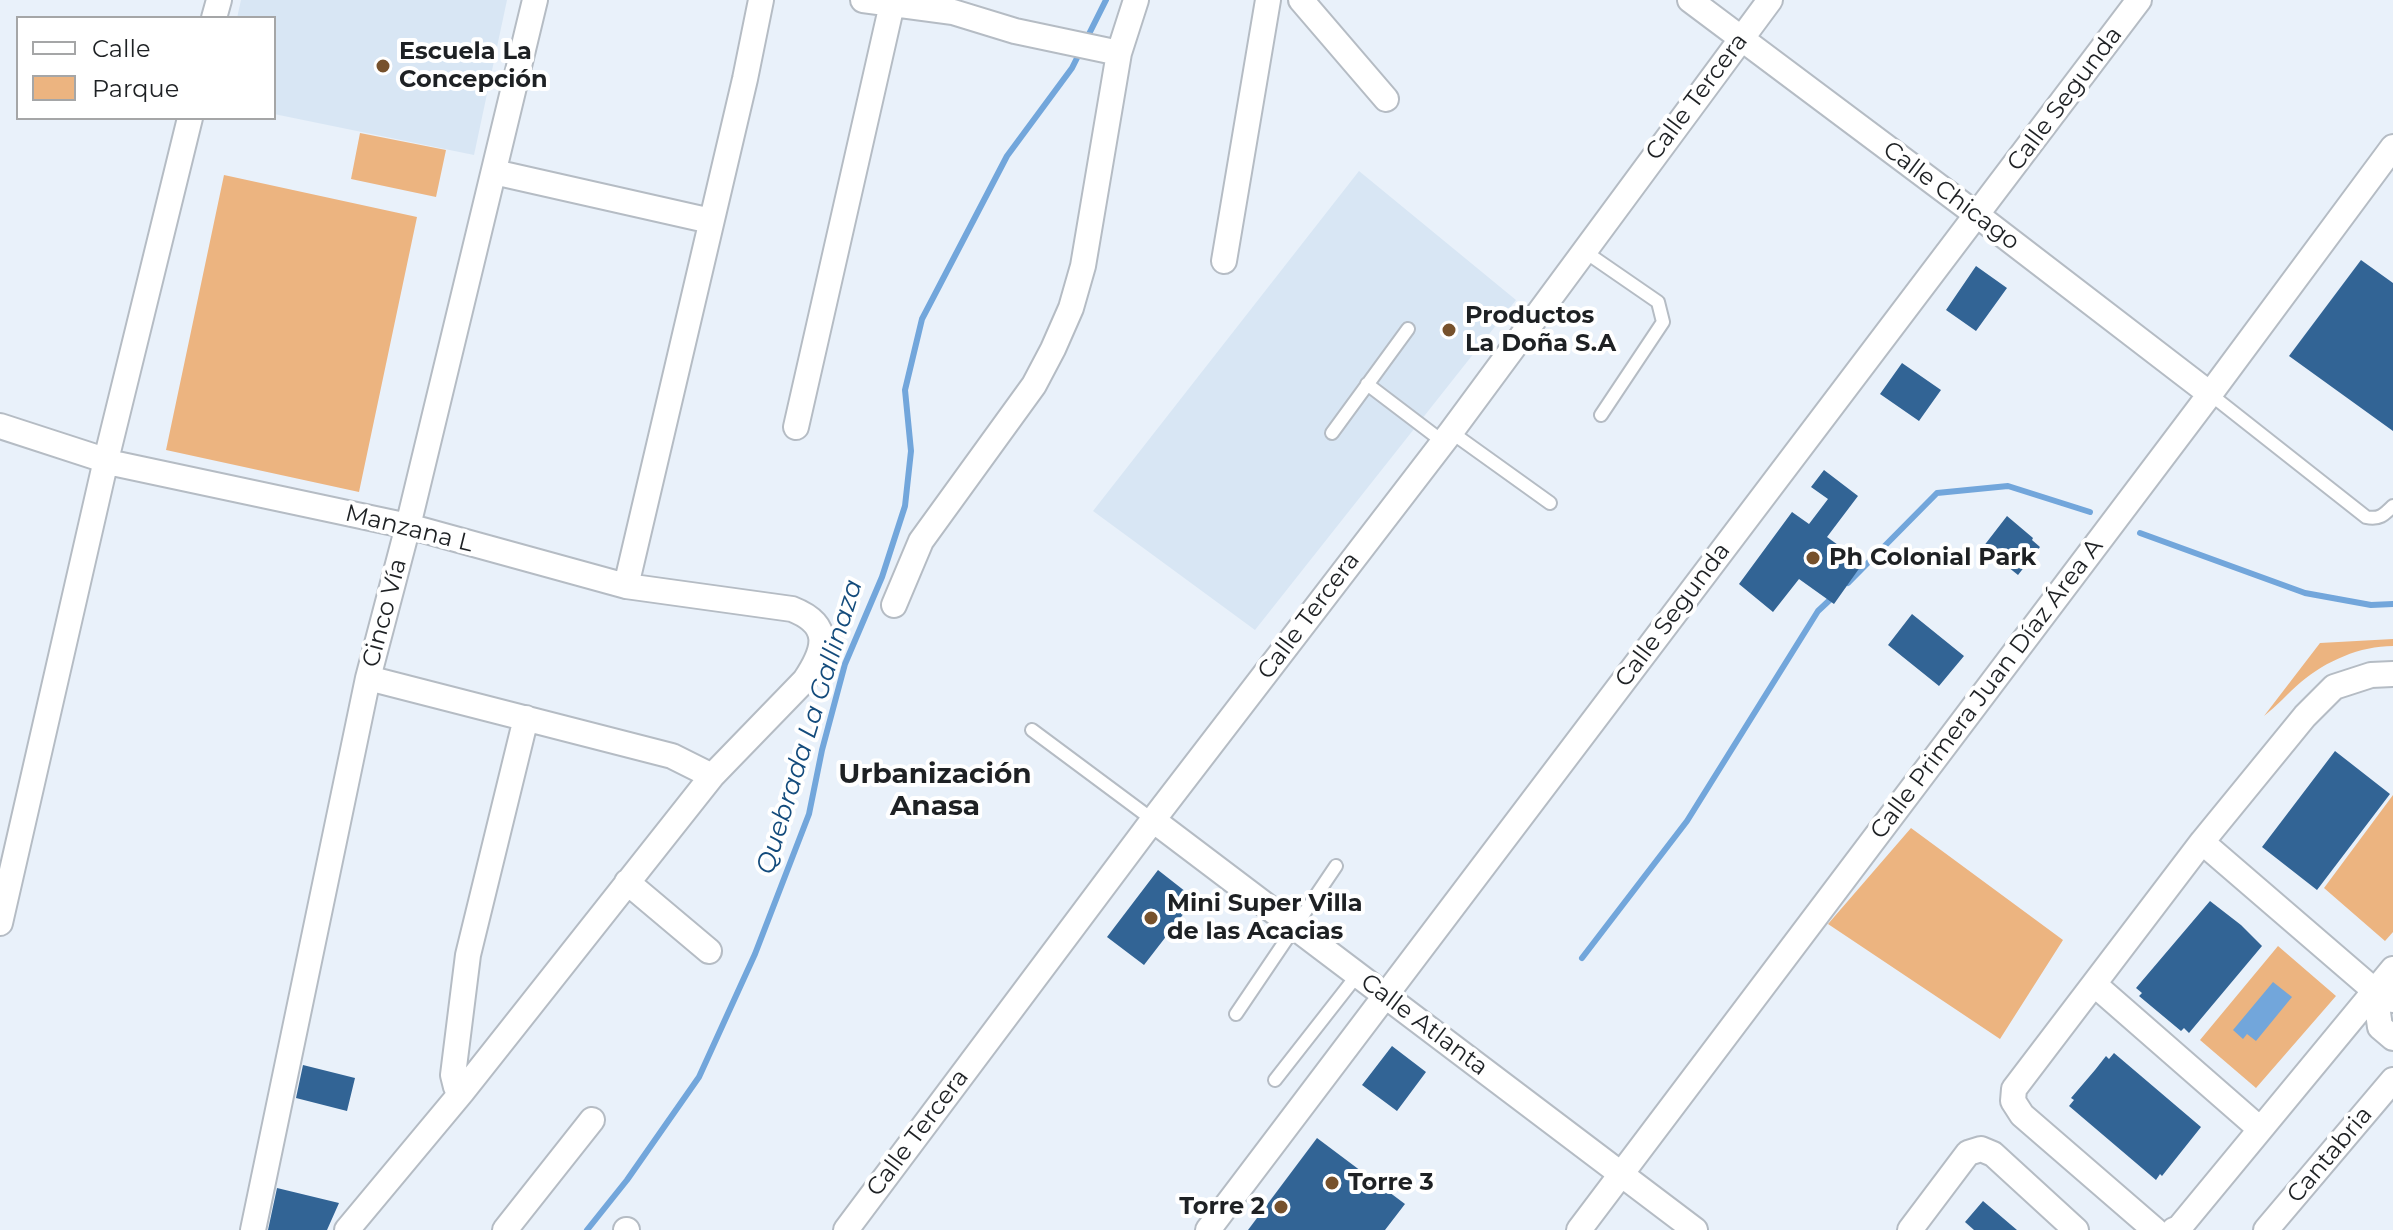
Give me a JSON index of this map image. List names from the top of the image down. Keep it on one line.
{"streets":{"street":["Calle Tercera","Calle Segunda","Calle Chicago","Manzana L","Cinco Vía","Calle Primera Juan Díaz Área A","Calle Atlanta","Cantabria"]},"crossings":[["Calle Tercera","Calle Chicago"],["Calle Tercera","Calle Atlanta"],["Calle Segunda","Calle Chicago"],["Calle Segunda","Calle Atlanta"],["Calle Chicago","Calle Primera Juan Díaz Área A"],["Manzana L","Cinco Vía"],["Calle Primera Juan Díaz Área A","Calle Atlanta"]],"districts":["Urbanización Anasa"],"water":["Quebrada La Gallinaza"],"places":["Escuela La Concepción","Productos La Doña S.A","Ph Colonial Park","Mini Super Villa de las Acacias","Torre 3","Torre 2"],"legend":["Calle","Parque"]}
